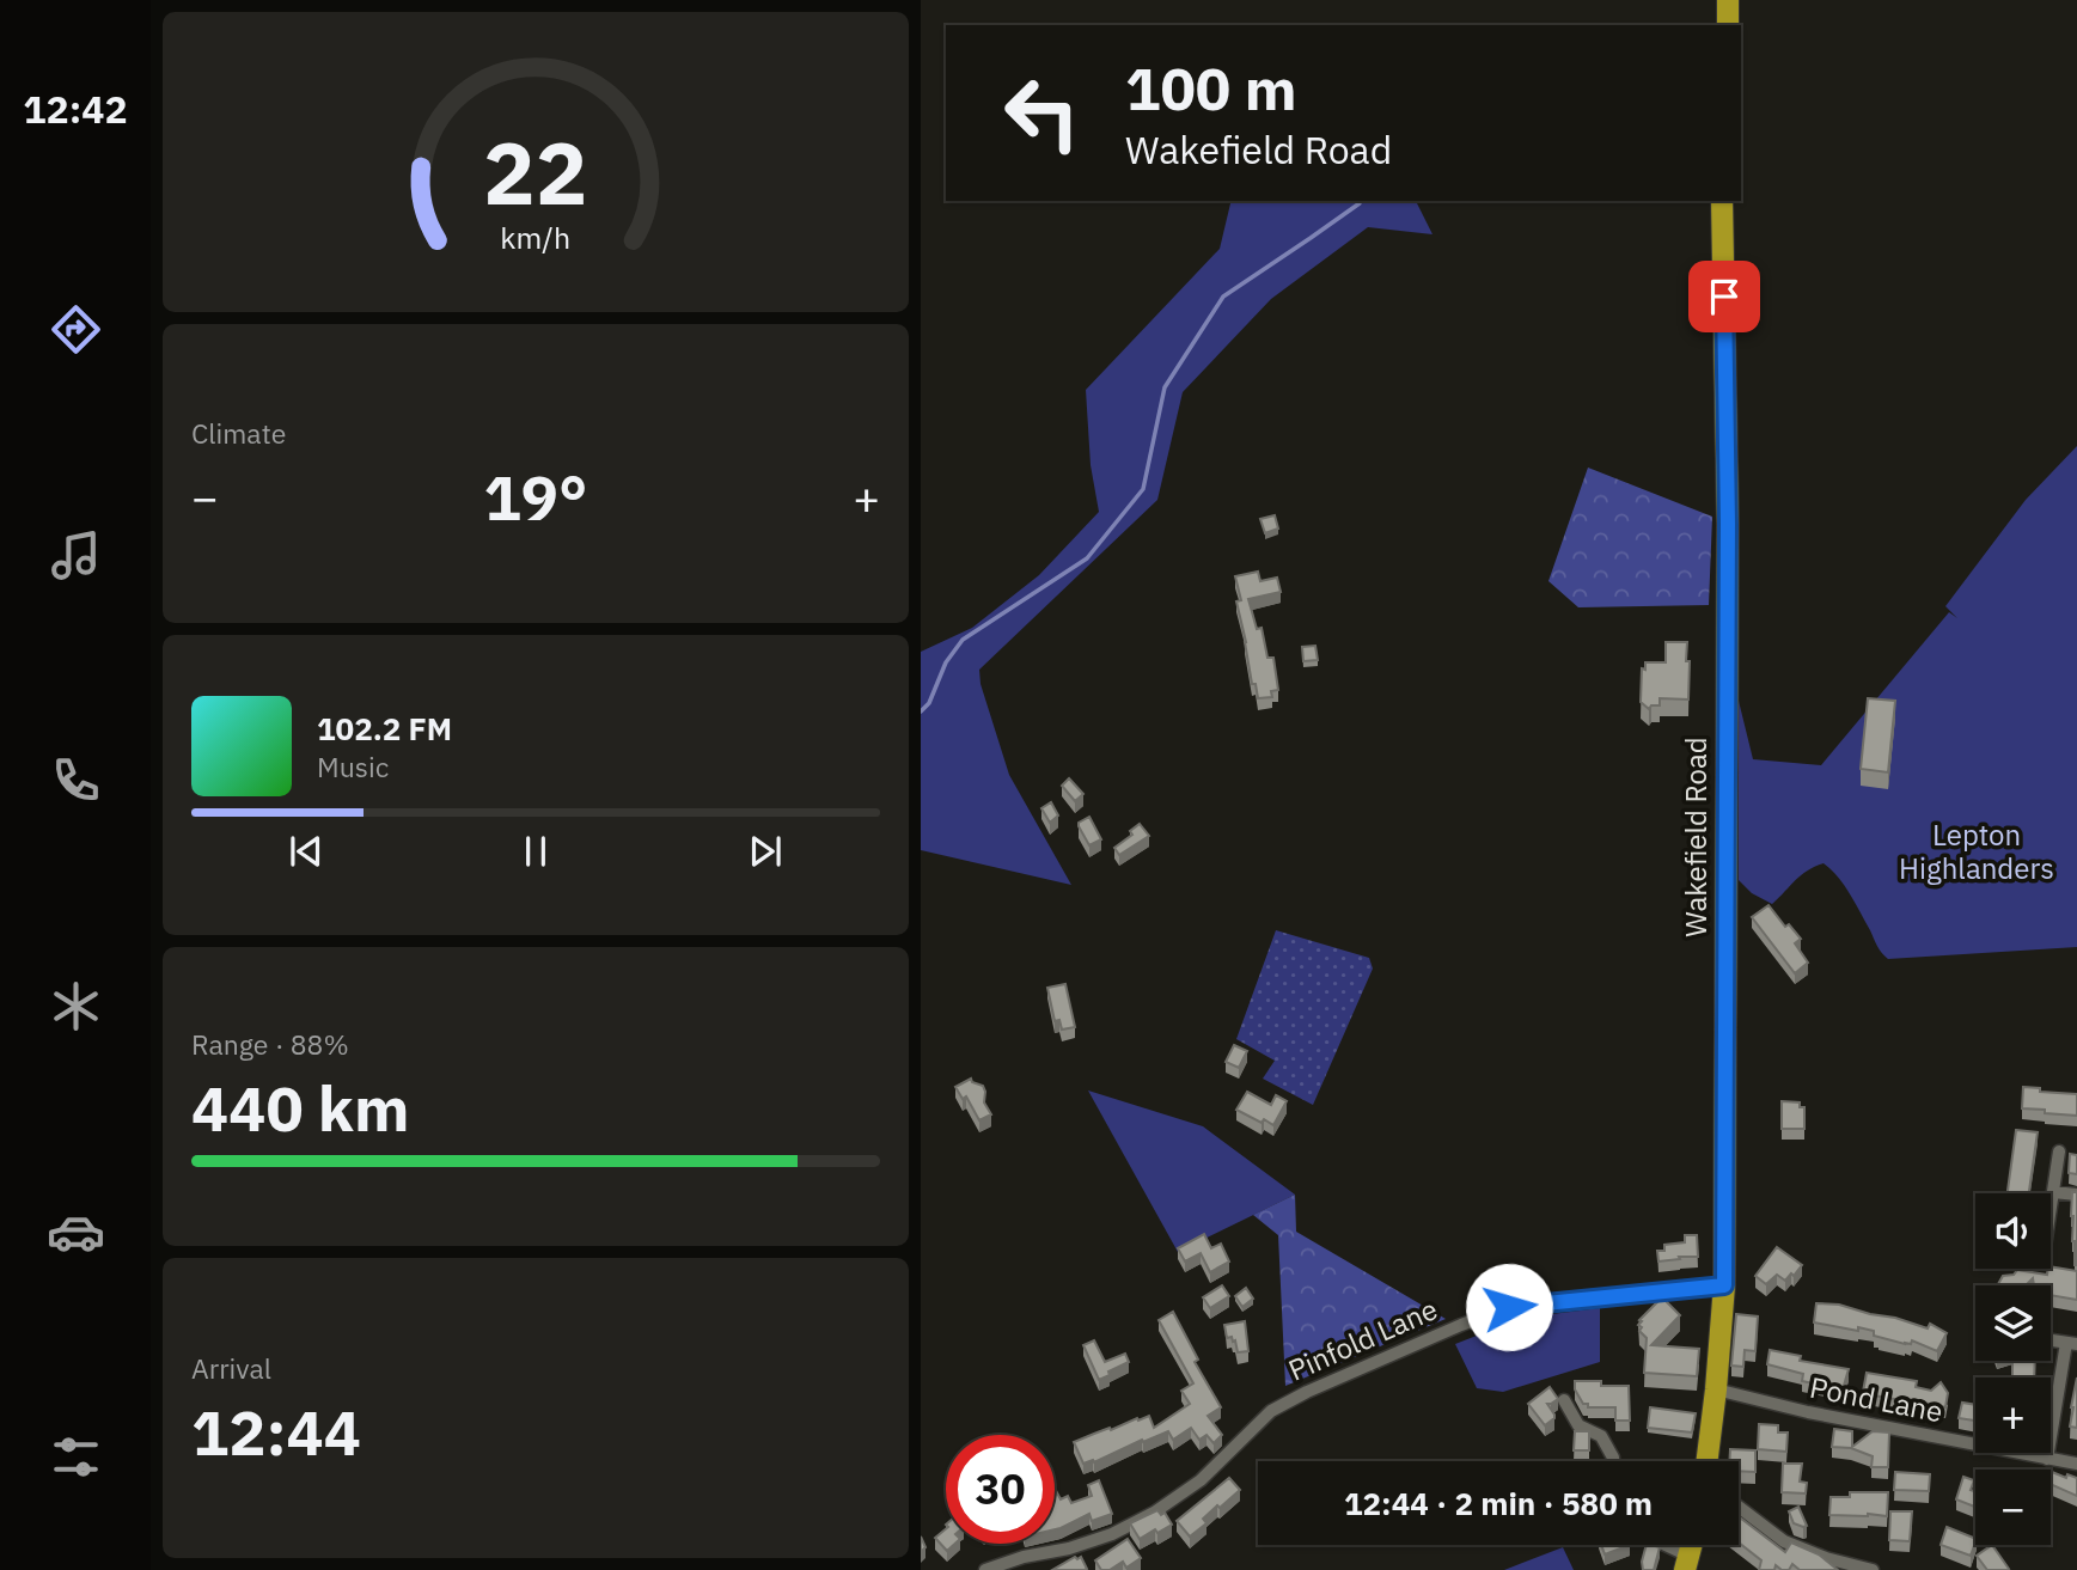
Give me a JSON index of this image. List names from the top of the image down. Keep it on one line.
{"streets":{"highway":["Wakefield Road"],"street":["Pinfold Lane","Pond Lane"]},"crossings":[["Wakefield Road","Pinfold Lane"],["Wakefield Road","Pond Lane"]],"parks":["Lepton Highlanders"],"page":{"tabs":"12:42","turn":["100 m","Wakefield Road"],"tile":["Climate",["Range · 88%","440 km"],["Arrival","12:44"]],"heat":["−","19°","+"],"song":["102.2 FM","Music"],"map_buttons":["+","−"],"limit":"30","trip":"12:44 · 2 min · 580 m","gauge":["22","km/h"]}}
